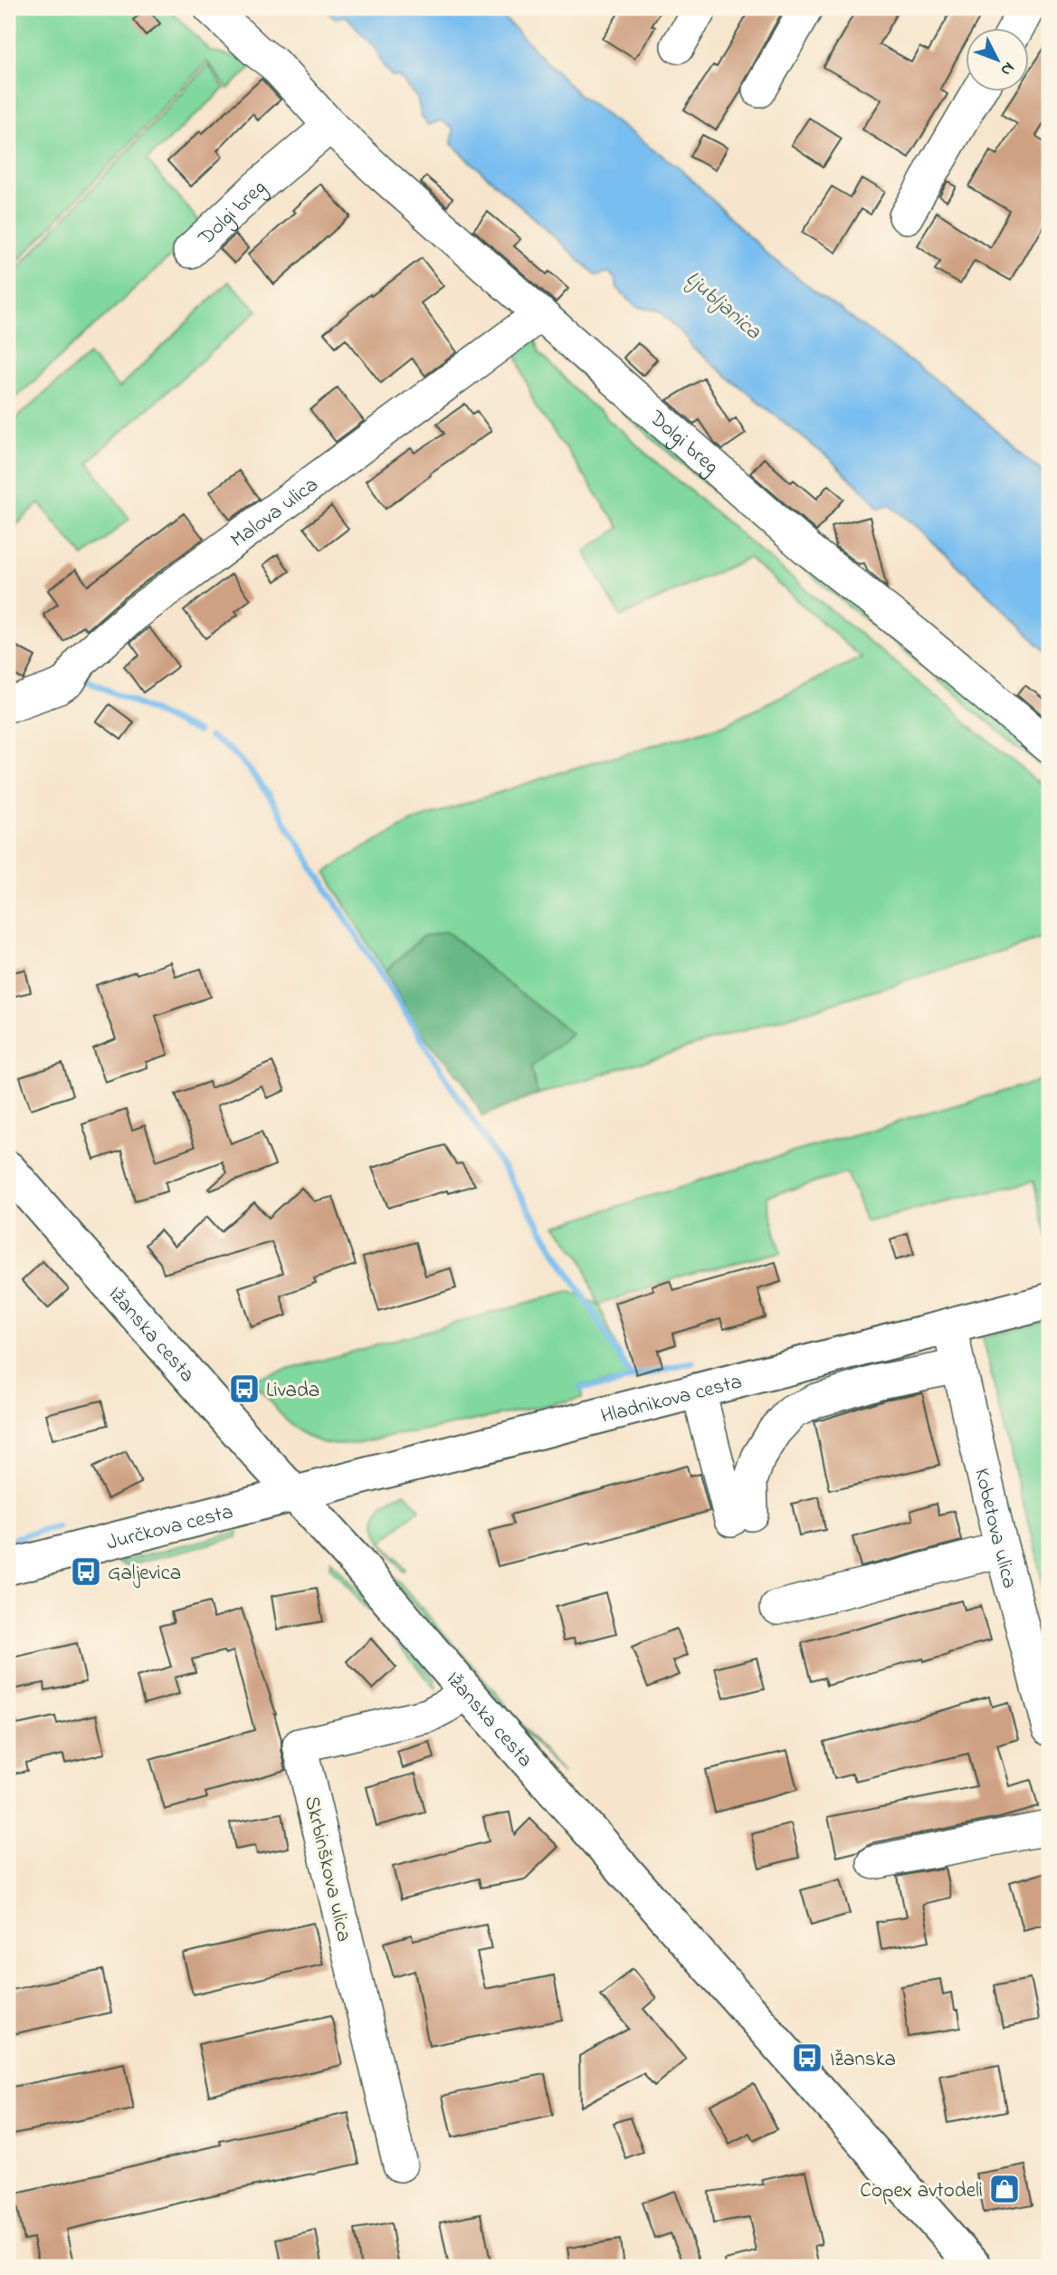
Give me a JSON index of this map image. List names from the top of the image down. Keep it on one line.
{"streets":{"main road":["Ižanska cesta","Hladnikova cesta","Jurčkova cesta"],"street":["Dolgi breg","Malova ulica","Kobetova ulica","Skrbinškova ulica"]},"crossings":[["Dolgi breg","Malova ulica"],["Ižanska cesta","Hladnikova cesta"],["Ižanska cesta","Jurčkova cesta"],["Ižanska cesta","Skrbinškova ulica"],["Hladnikova cesta","Jurčkova cesta"],["Hladnikova cesta","Kobetova ulica"]],"water":["Ljubljanica"],"places":{"bus stop":["Livada","Galjevica","Ižanska"],"shop":["Copex avtodeli"]},"north":"bottom right"}
